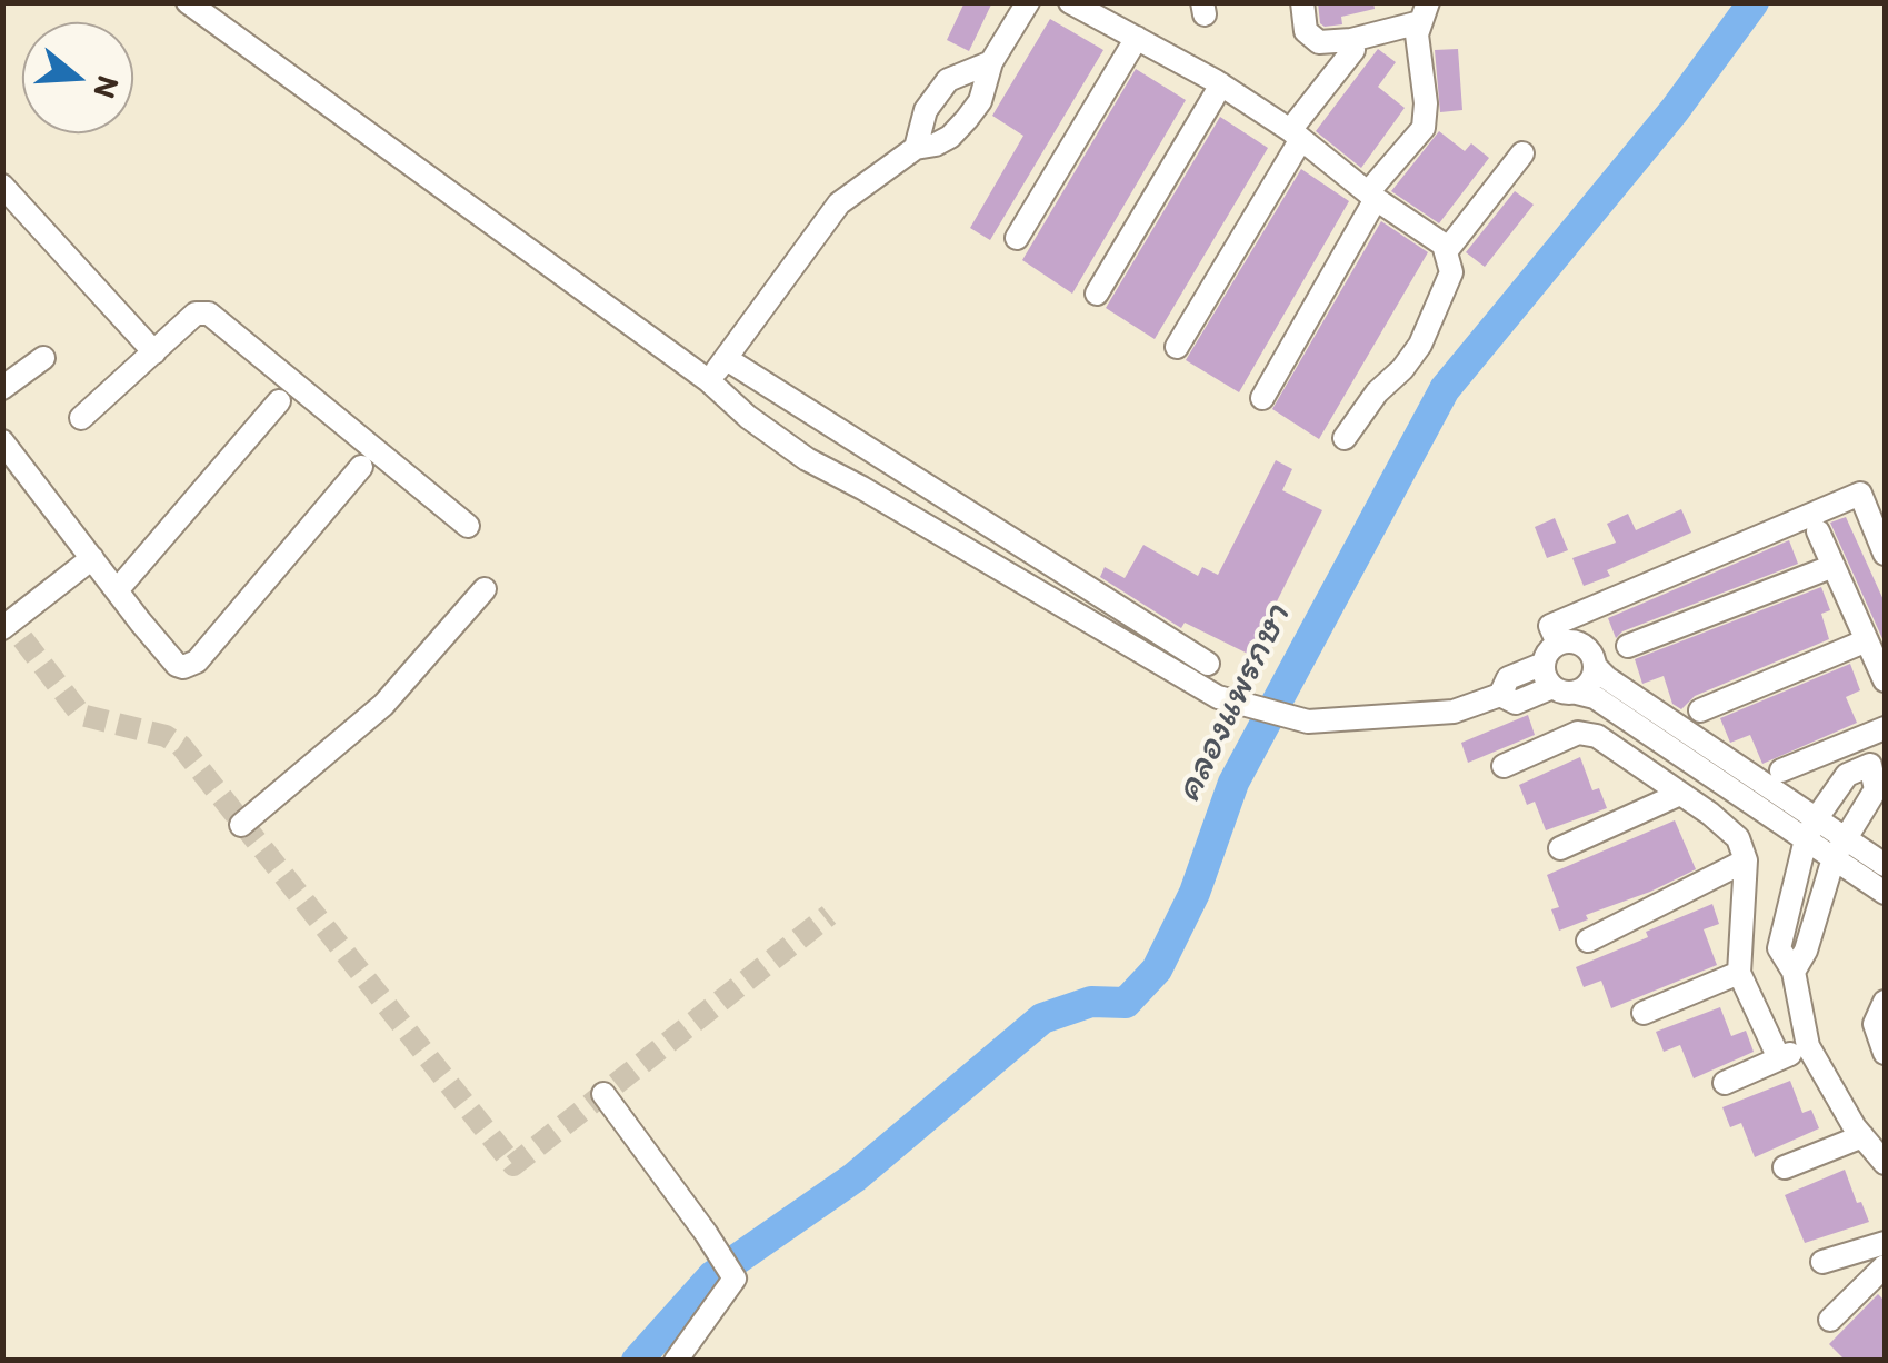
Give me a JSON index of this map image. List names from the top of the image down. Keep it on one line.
{"water":["คลองแพรกษา"],"north":"right"}
